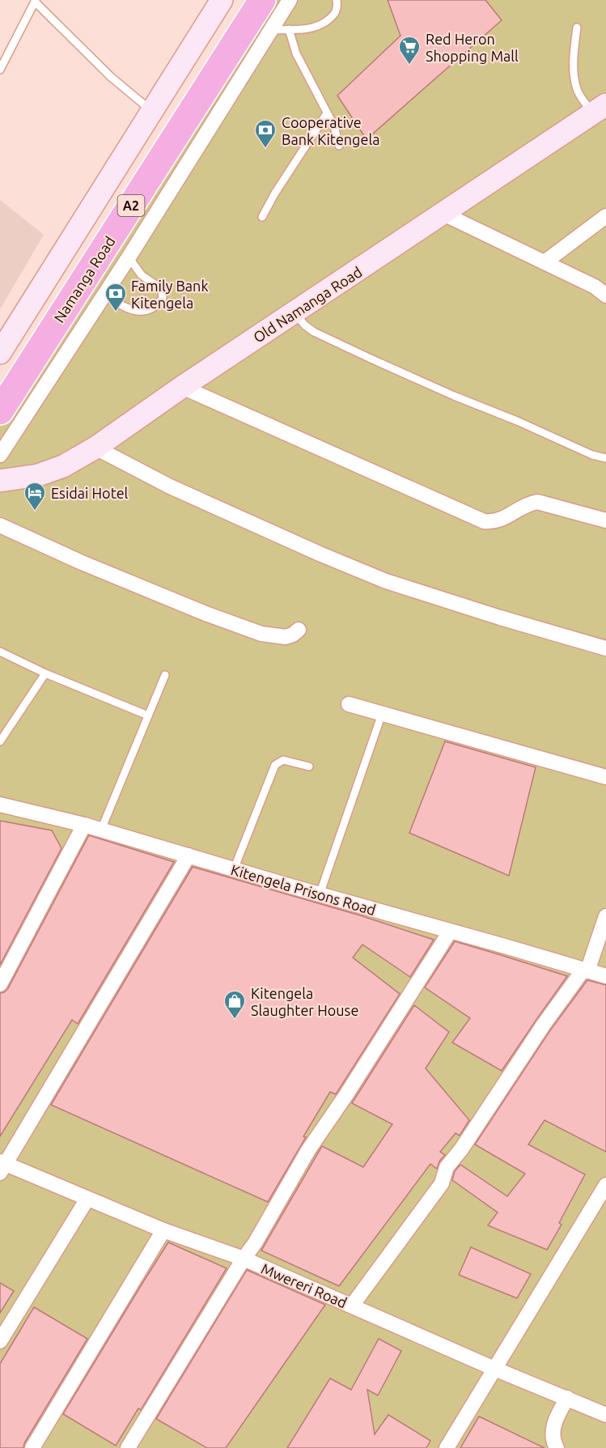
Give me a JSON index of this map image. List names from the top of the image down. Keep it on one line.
{"streets":{"highway":["A2","Namanga Road"],"street":["Old Namanga Road","Kitengela Prisons Road","Mwereri Road"]},"places":{"supermarket":["Red Heron Shopping Mall"],"bank":["Cooperative Bank Kitengela","Family Bank Kitengela"],"hotel":["Esidai Hotel"],"shop":["Kitengela Slaughter House"]}}
